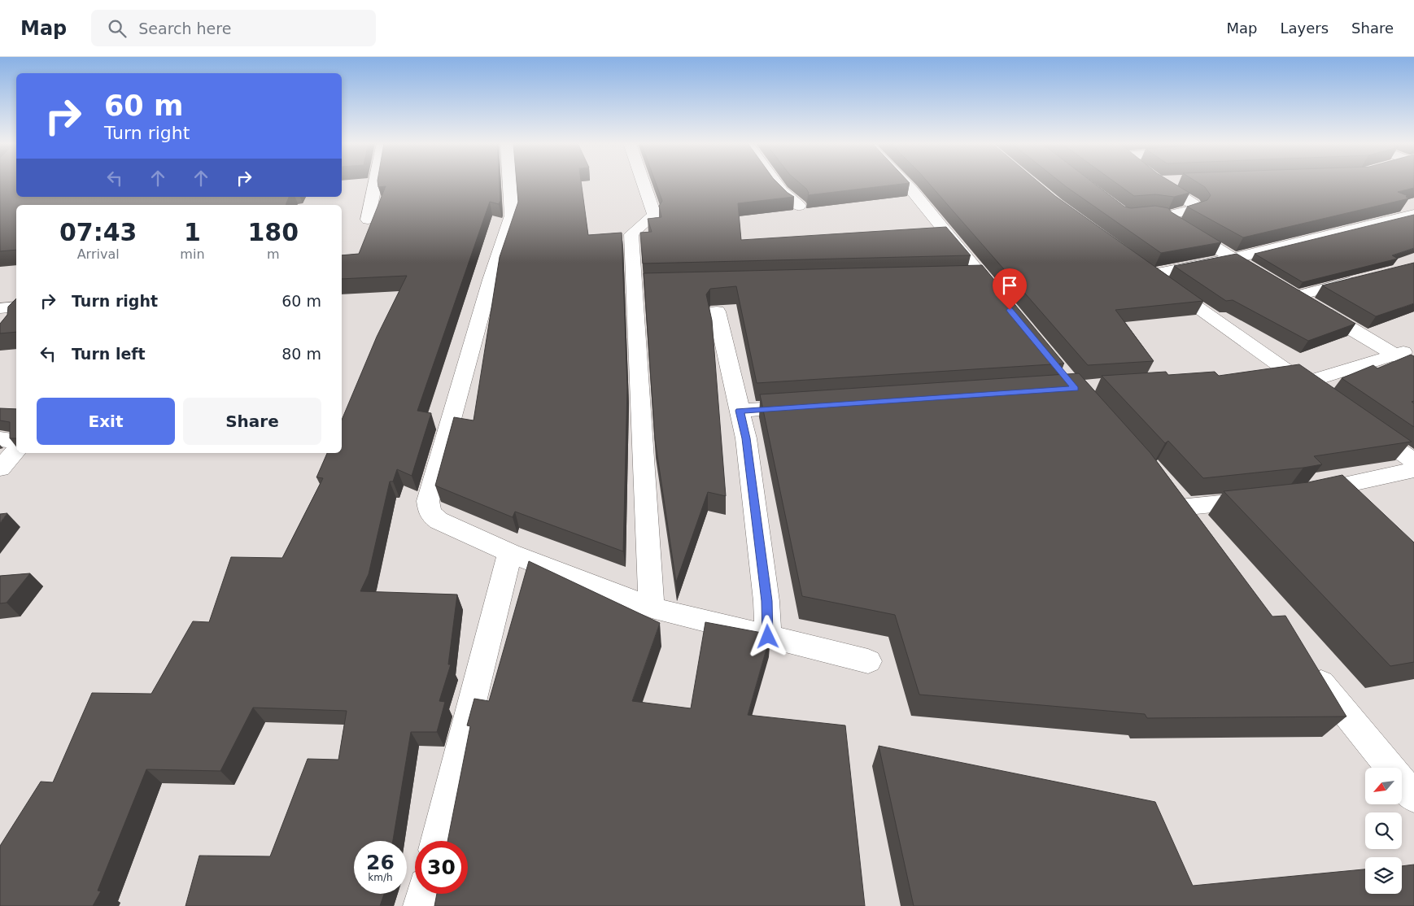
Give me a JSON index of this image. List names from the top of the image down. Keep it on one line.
{"north":"bottom left","page":{"header":"Map","search":"Search here","nav":["Map","Layers","Share"],"turn":["60 m","Turn right"],"eta":["07:43","Arrival","1","min","180","m"],"list":[{"name":"Turn right","value":"60 m"},{"name":"Turn left","value":"80 m"}],"buttons":["Exit","Share"],"speed":"26 km/h","limit":"30"}}
